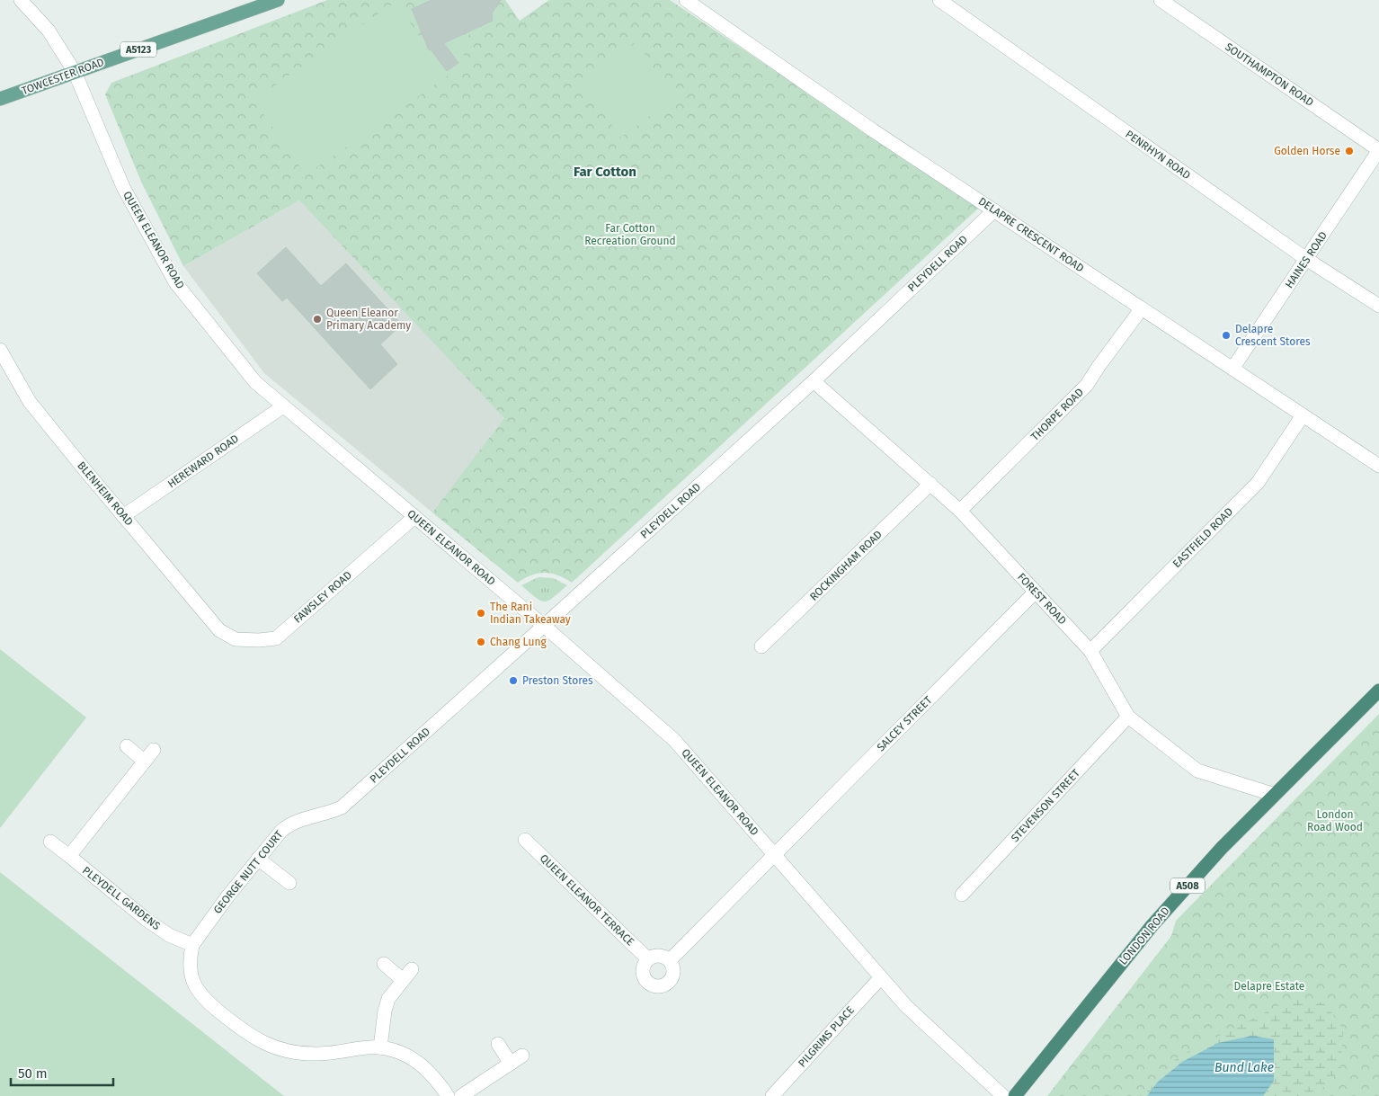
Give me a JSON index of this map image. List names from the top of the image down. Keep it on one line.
{"streets":{"highway":["A508","LONDON ROAD"],"main road":["A5123","TOWCESTER ROAD"],"street":["SOUTHAMPTON ROAD","PENRHYN ROAD","DELAPRE CRESCENT ROAD","QUEEN ELEANOR ROAD","HAINES ROAD","PLEYDELL ROAD","THORPE ROAD","HEREWARD ROAD","BLENHEIM ROAD","EASTFIELD ROAD","ROCKINGHAM ROAD","FAWSLEY ROAD","FOREST ROAD","SALCEY STREET","STEVENSON STREET","GEORGE NUTT COURT","PLEYDELL GARDENS","QUEEN ELEANOR TERRACE","PILGRIMS PLACE"]},"crossings":[["SOUTHAMPTON ROAD","HAINES ROAD"],["TOWCESTER ROAD","QUEEN ELEANOR ROAD"],["PENRHYN ROAD","HAINES ROAD"],["DELAPRE CRESCENT ROAD","HAINES ROAD"],["DELAPRE CRESCENT ROAD","PLEYDELL ROAD"],["DELAPRE CRESCENT ROAD","THORPE ROAD"],["DELAPRE CRESCENT ROAD","EASTFIELD ROAD"],["QUEEN ELEANOR ROAD","PLEYDELL ROAD"],["QUEEN ELEANOR ROAD","HEREWARD ROAD"],["QUEEN ELEANOR ROAD","FAWSLEY ROAD"],["QUEEN ELEANOR ROAD","SALCEY STREET"],["QUEEN ELEANOR ROAD","PILGRIMS PLACE"],["PLEYDELL ROAD","FOREST ROAD"],["PLEYDELL ROAD","GEORGE NUTT COURT"],["THORPE ROAD","FOREST ROAD"],["HEREWARD ROAD","BLENHEIM ROAD"],["BLENHEIM ROAD","FAWSLEY ROAD"],["EASTFIELD ROAD","FOREST ROAD"],["ROCKINGHAM ROAD","FOREST ROAD"],["FOREST ROAD","SALCEY STREET"],["FOREST ROAD","STEVENSON STREET"],["FOREST ROAD","LONDON ROAD"],["GEORGE NUTT COURT","PLEYDELL GARDENS"]],"districts":["Far Cotton"],"water":["Bund Lake"],"parks":["Far Cotton Recreation Ground","London Road Wood","Delapre Estate"],"places":["Golden Horse","Queen Eleanor Primary Academy","Delapre Crescent Stores","The Rani Indian Takeaway","Chang Lung","Preston Stores"],"scale_bar":"50 m"}
